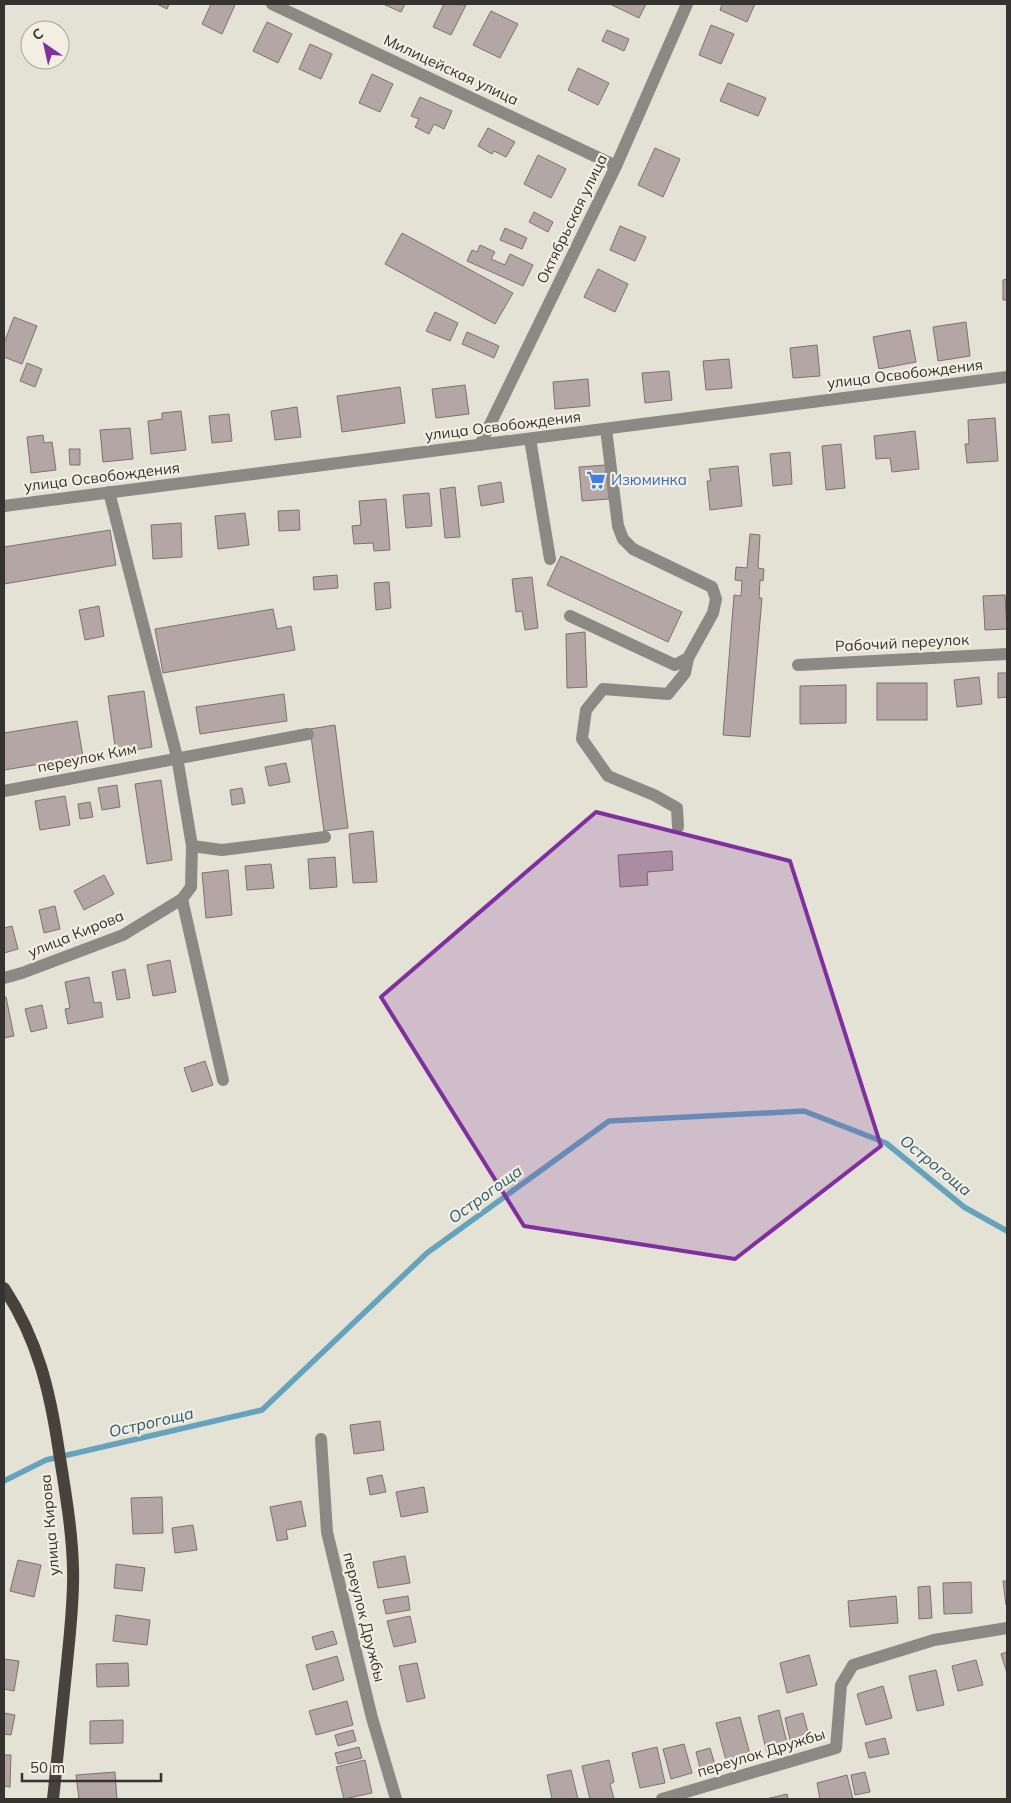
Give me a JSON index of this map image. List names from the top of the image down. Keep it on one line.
{"streets":{"main road":["улица Кирова"],"street":["Милицейская улица","Октябрьская улица","улица Освобождения","Рабочий переулок","переулок Ким","переулок Дружбы"]},"crossings":[["Милицейская улица","Октябрьская улица"],["Октябрьская улица","улица Освобождения"]],"water":["Острогоща"],"places":{"supermarket":["Изюминка"]},"scale_bar":"50 m","north":"top left"}
